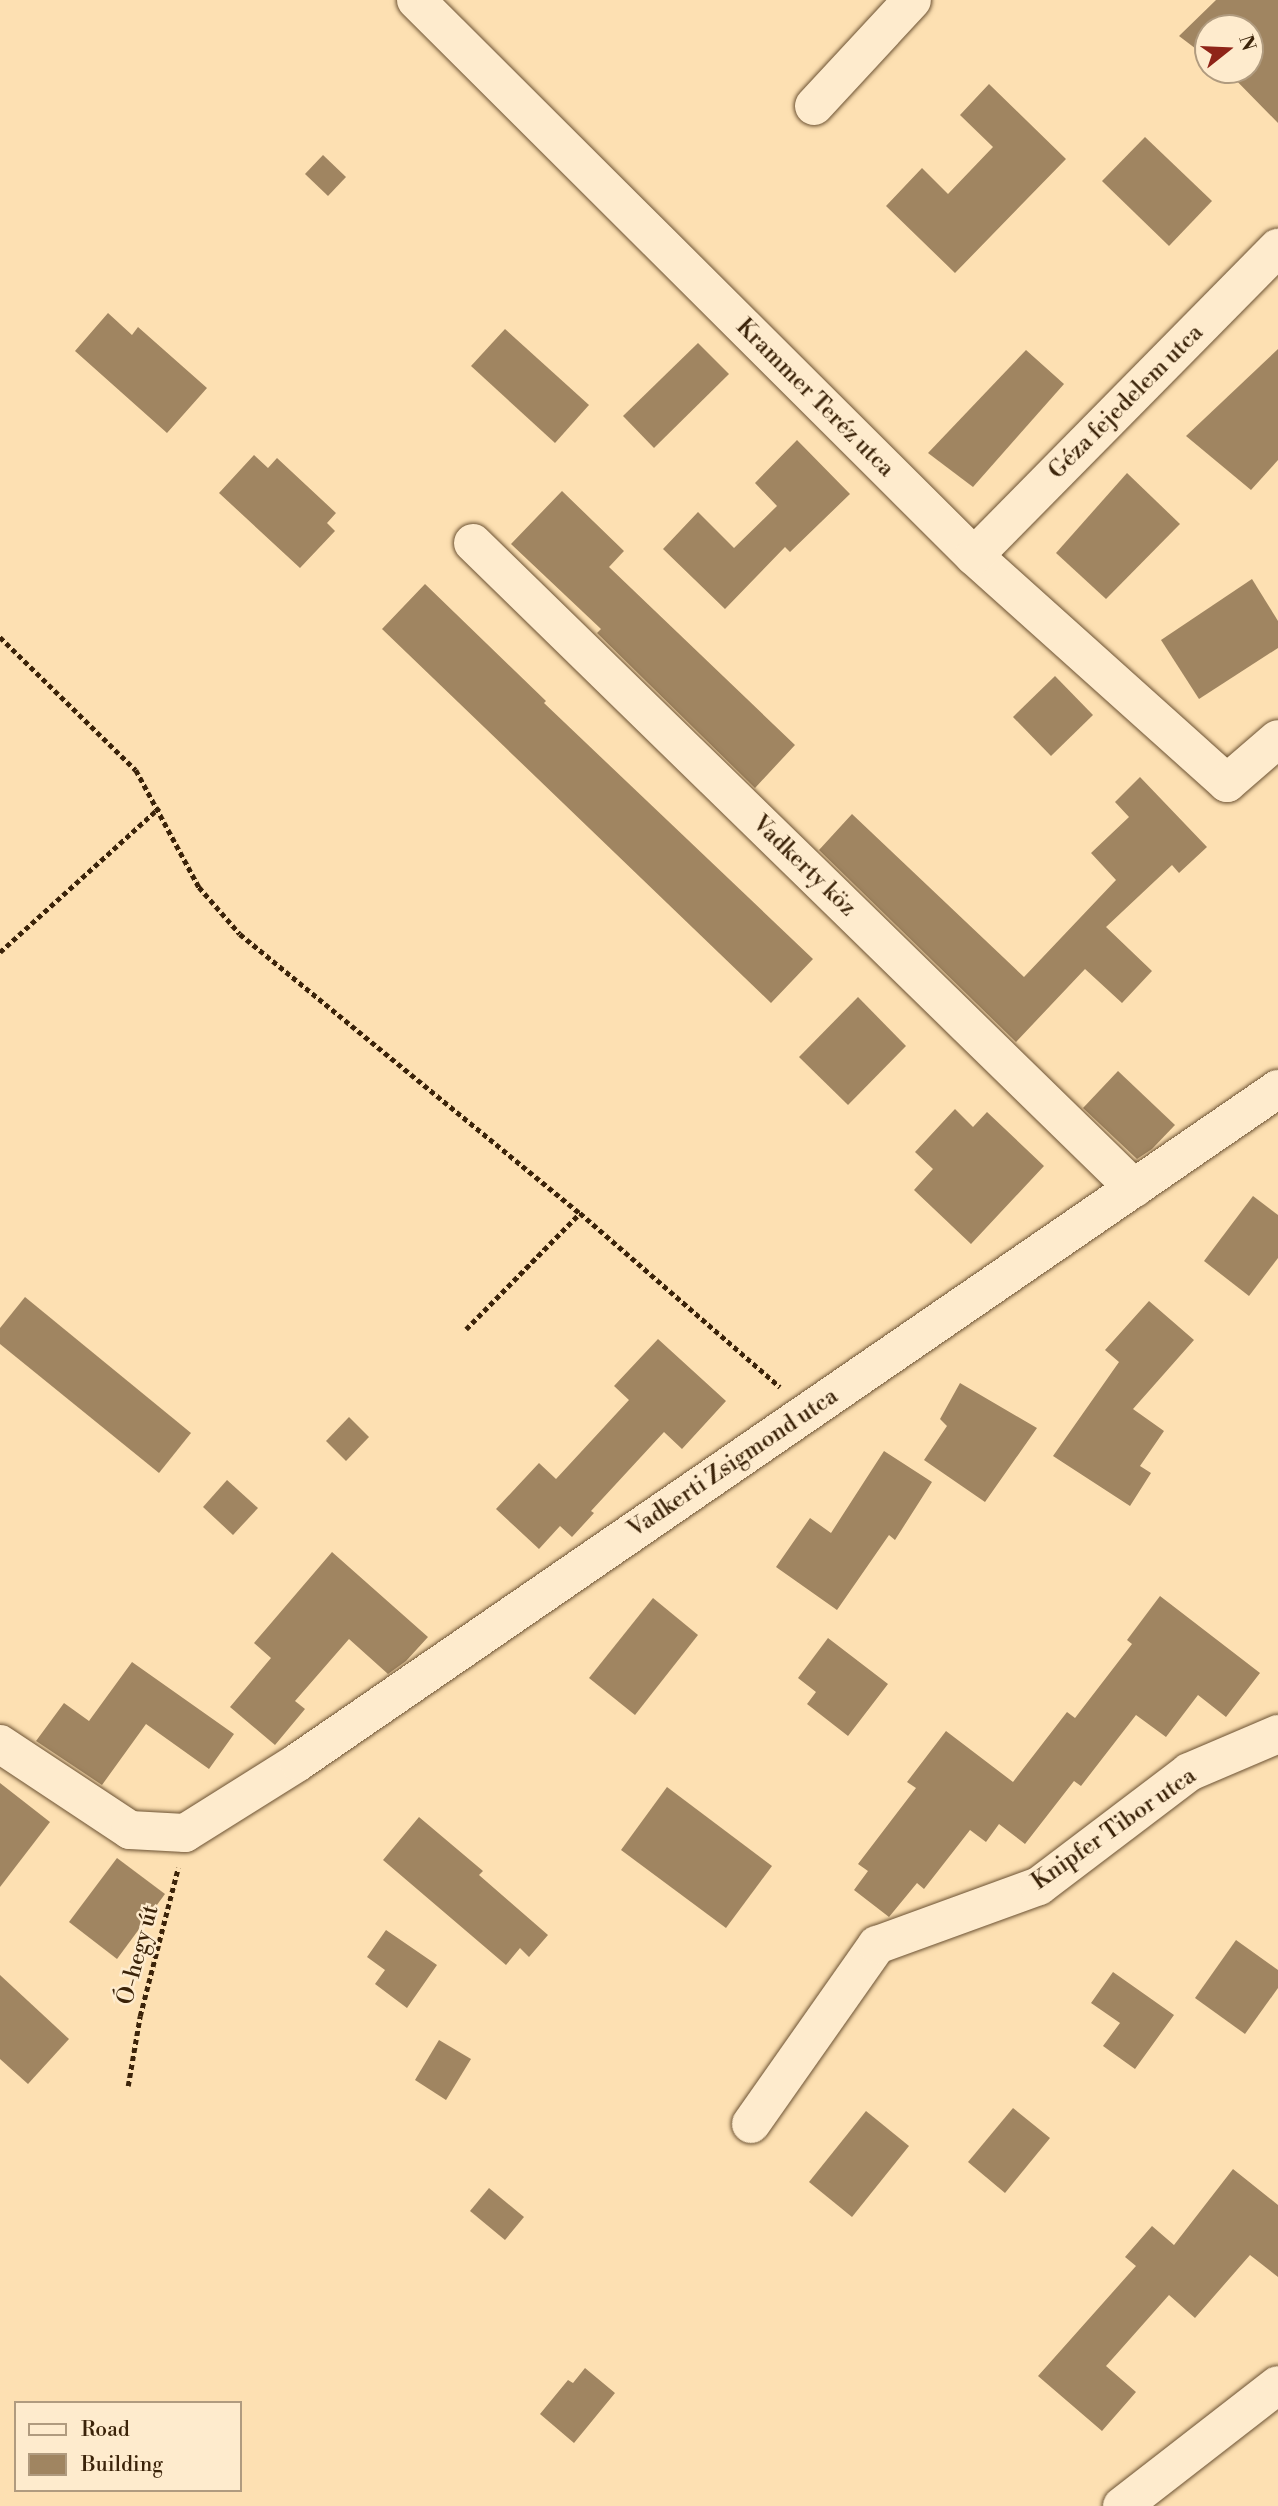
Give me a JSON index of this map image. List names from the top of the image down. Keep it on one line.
{"streets":{"street":["Krammer Teréz utca","Géza fejedelem utca","Vadkerty köz","Vadkerti Zsigmond utca","Knipfer Tibor utca"],"path":["Ó-hegy út"]},"crossings":[["Krammer Teréz utca","Géza fejedelem utca"],["Vadkerty köz","Vadkerti Zsigmond utca"],["Vadkerti Zsigmond utca","Ó-hegy út"]],"legend":["Road","Building"],"north":"right"}
